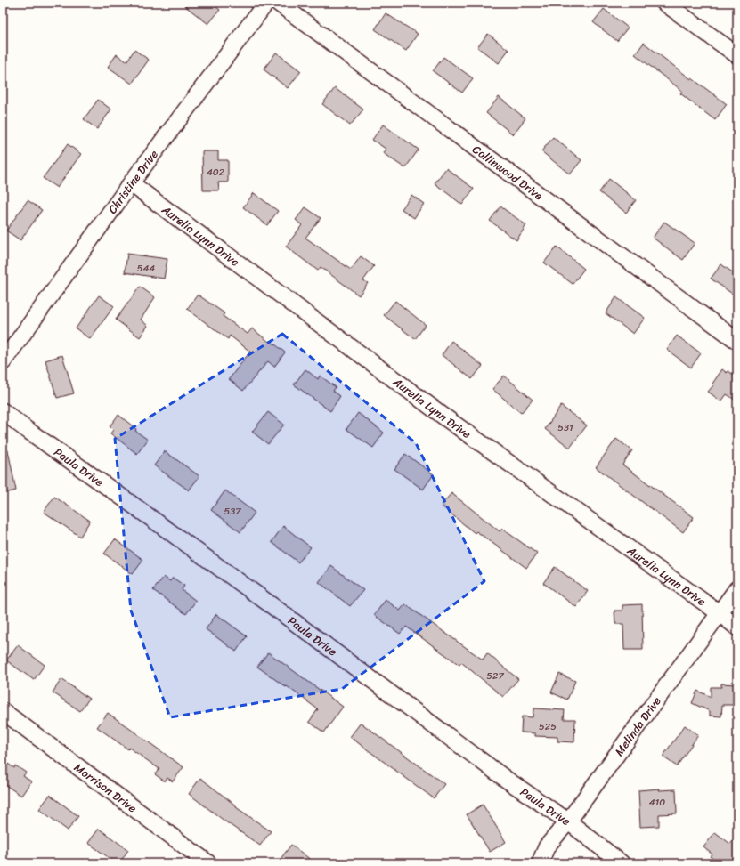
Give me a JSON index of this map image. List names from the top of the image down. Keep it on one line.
{"streets":{"street":["Collinwood Drive","Christine Drive","Aurelia Lynn Drive","Paula Drive","Melinda Drive","Morrison Drive"]},"crossings":[["Christine Drive","Aurelia Lynn Drive"],["Aurelia Lynn Drive","Melinda Drive"],["Paula Drive","Melinda Drive"]],"house_numbers":["402","544","531","537","527","525","410"]}
